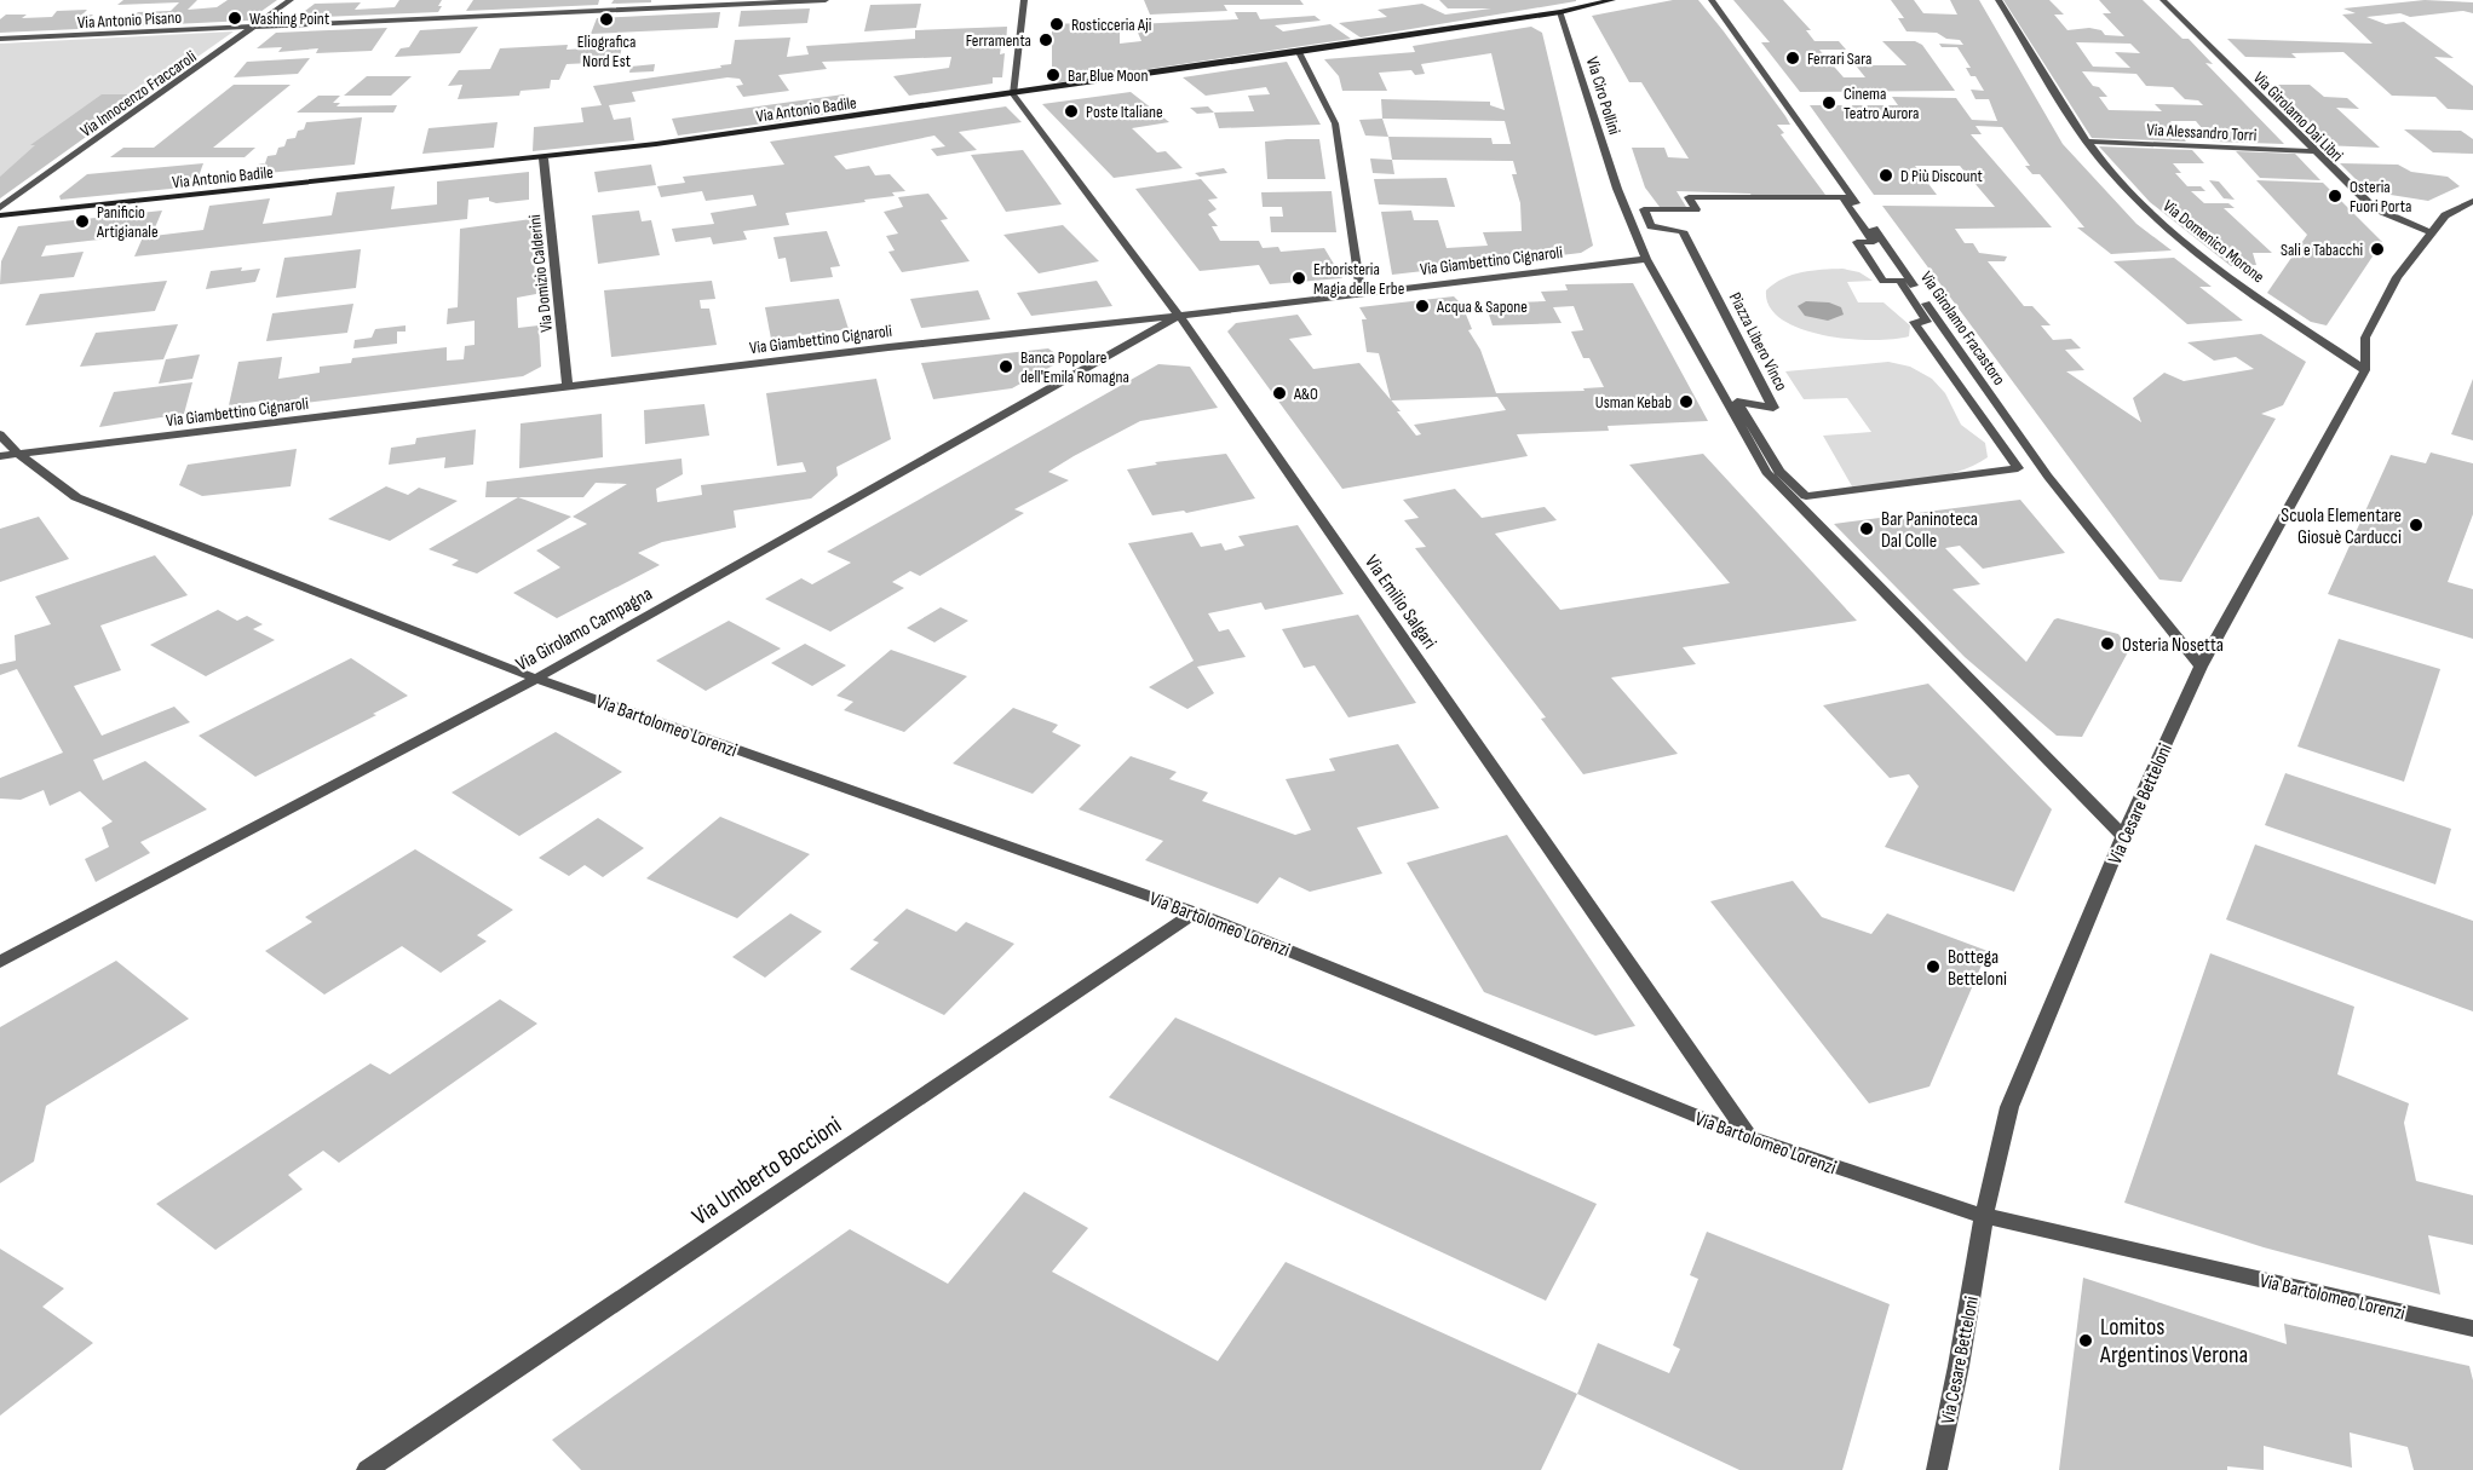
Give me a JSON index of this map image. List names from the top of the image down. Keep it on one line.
{"streets":{"street":["Via Antonio Pisano","Via Innocenzo Fraccaroli","Via Ciro Pollini","Via Antonio Badile","Via Girolamo Dai Libri","Via Alessandro Torri","Via Domenico Morone","Via Giambettino Cignaroli","Via Domizio Calderini","Via Girolamo Fracastoro","Piazza Libero Vinco","Via Emilio Salgari","Via Girolamo Campagna","Via Bartolomeo Lorenzi","Via Cesare Betteloni","Via Umberto Boccioni"]},"crossings":[["Via Antonio Pisano","Via Innocenzo Fraccaroli"],["Via Ciro Pollini","Via Antonio Badile"],["Via Ciro Pollini","Via Giambettino Cignaroli"],["Via Antonio Badile","Via Domizio Calderini"],["Via Antonio Badile","Via Emilio Salgari"],["Via Girolamo Dai Libri","Via Alessandro Torri"],["Via Girolamo Dai Libri","Via Cesare Betteloni"],["Via Alessandro Torri","Via Domenico Morone"],["Via Domenico Morone","Via Cesare Betteloni"],["Via Giambettino Cignaroli","Via Domizio Calderini"],["Via Giambettino Cignaroli","Via Emilio Salgari"],["Via Giambettino Cignaroli","Via Girolamo Campagna"],["Via Giambettino Cignaroli","Via Bartolomeo Lorenzi"],["Via Girolamo Fracastoro","Via Cesare Betteloni"],["Via Emilio Salgari","Via Girolamo Campagna"],["Via Emilio Salgari","Via Bartolomeo Lorenzi"],["Via Girolamo Campagna","Via Bartolomeo Lorenzi"],["Via Bartolomeo Lorenzi","Via Cesare Betteloni"],["Via Bartolomeo Lorenzi","Via Umberto Boccioni"]],"places":["Washing Point","Eliografica Nord Est","Rosticceria Aji","Ferramenta","Ferrari Sara","Bar Blue Moon","Cinema Teatro Aurora","Poste Italiane","D Più Discount","Osteria Fuori Porta","Panificio Artigianale","Sali e Tabacchi","Erboristeria Magia delle Erbe","Acqua & Sapone","Banca Popolare dell'Emila Romagna","A&O","Usman Kebab","Scuola Elementare Giosuè Carducci","Bar Paninoteca Dal Colle","Osteria Nosetta","Bottega Betteloni","Lomitos Argentinos Verona"]}
